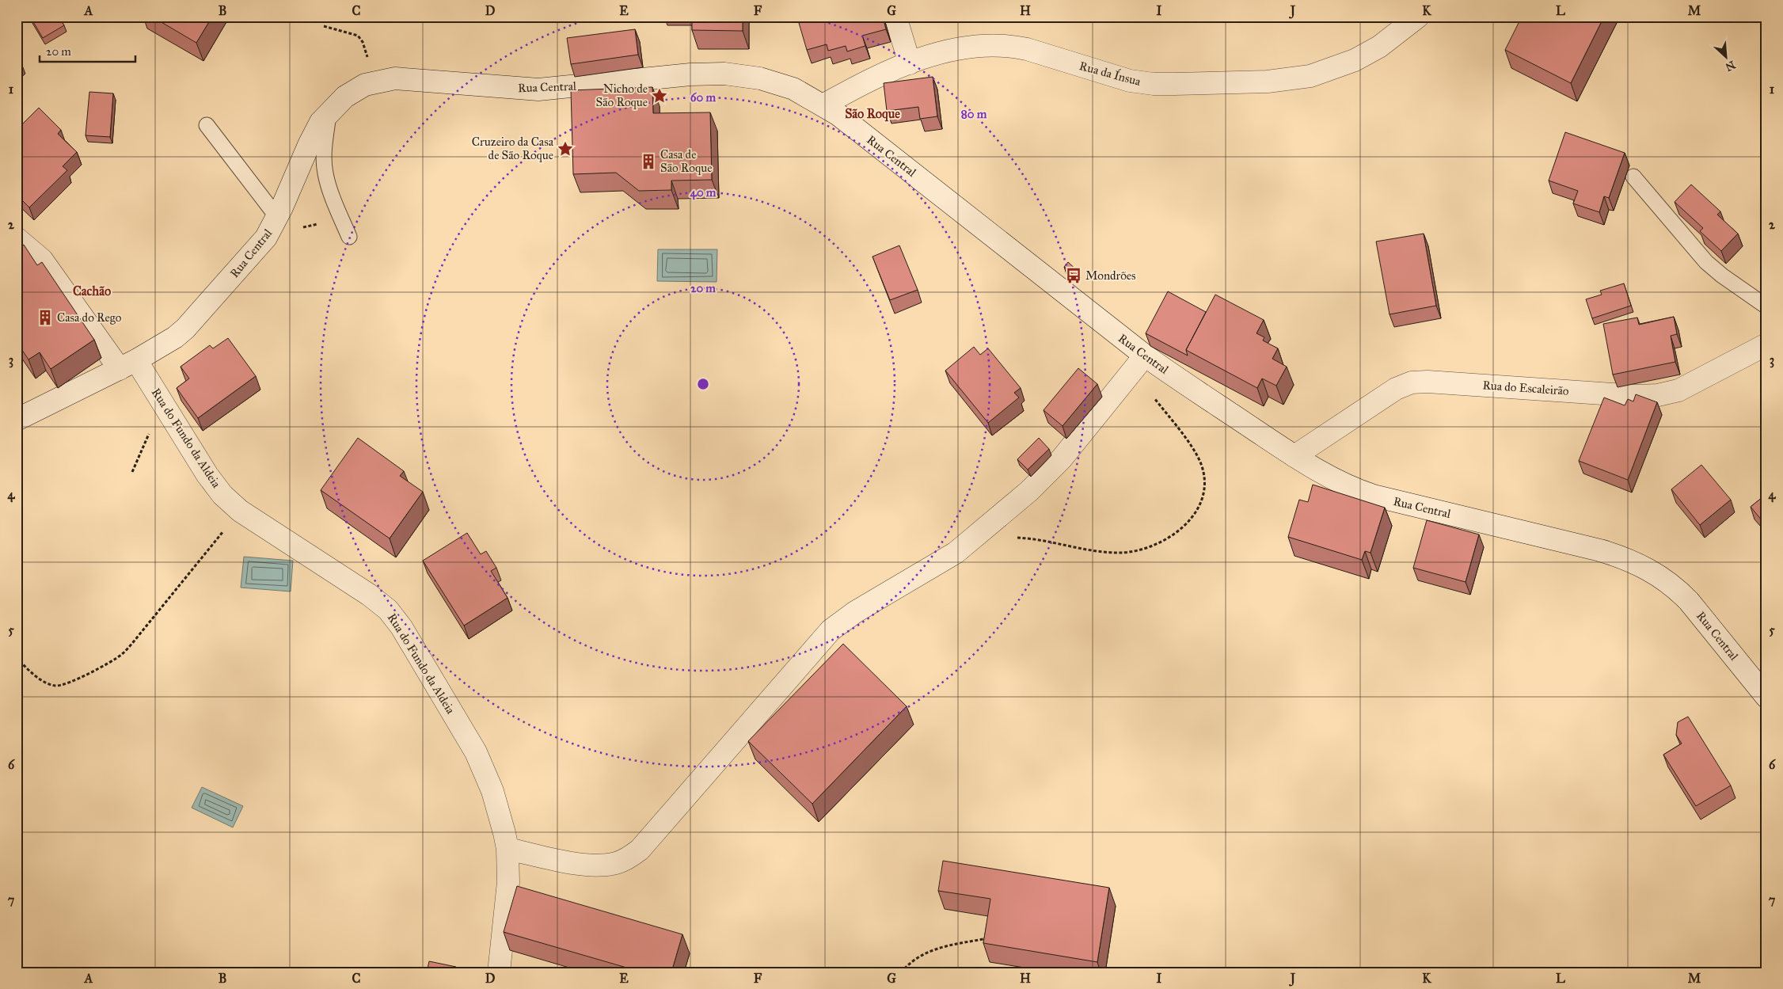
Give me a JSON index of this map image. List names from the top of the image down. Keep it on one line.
{"streets":{"street":["Rua da Ínsua","Rua Central","Rua do Escaleirão","Rua do Fundo da Aldeia"]},"crossings":[["Rua da Ínsua","Rua Central"],["Rua Central","Rua do Escaleirão"],["Rua Central","Rua do Fundo da Aldeia"]],"districts":["São Roque","Cachão"],"places":{"place":["Nicho de São Roque","Cruzeiro da Casa de São Roque"],"building":["Casa de São Roque","Casa do Rego"],"bus stop":["Mondrões"]},"scale_bar":"20 m","north":"bottom right","grid":{"columns":["A","B","C","D","E","F","G","H","I","J","K","L","M"],"rows":["1","2","3","4","5","6","7"]},"rings":["60 m","80 m","40 m","20 m"]}
